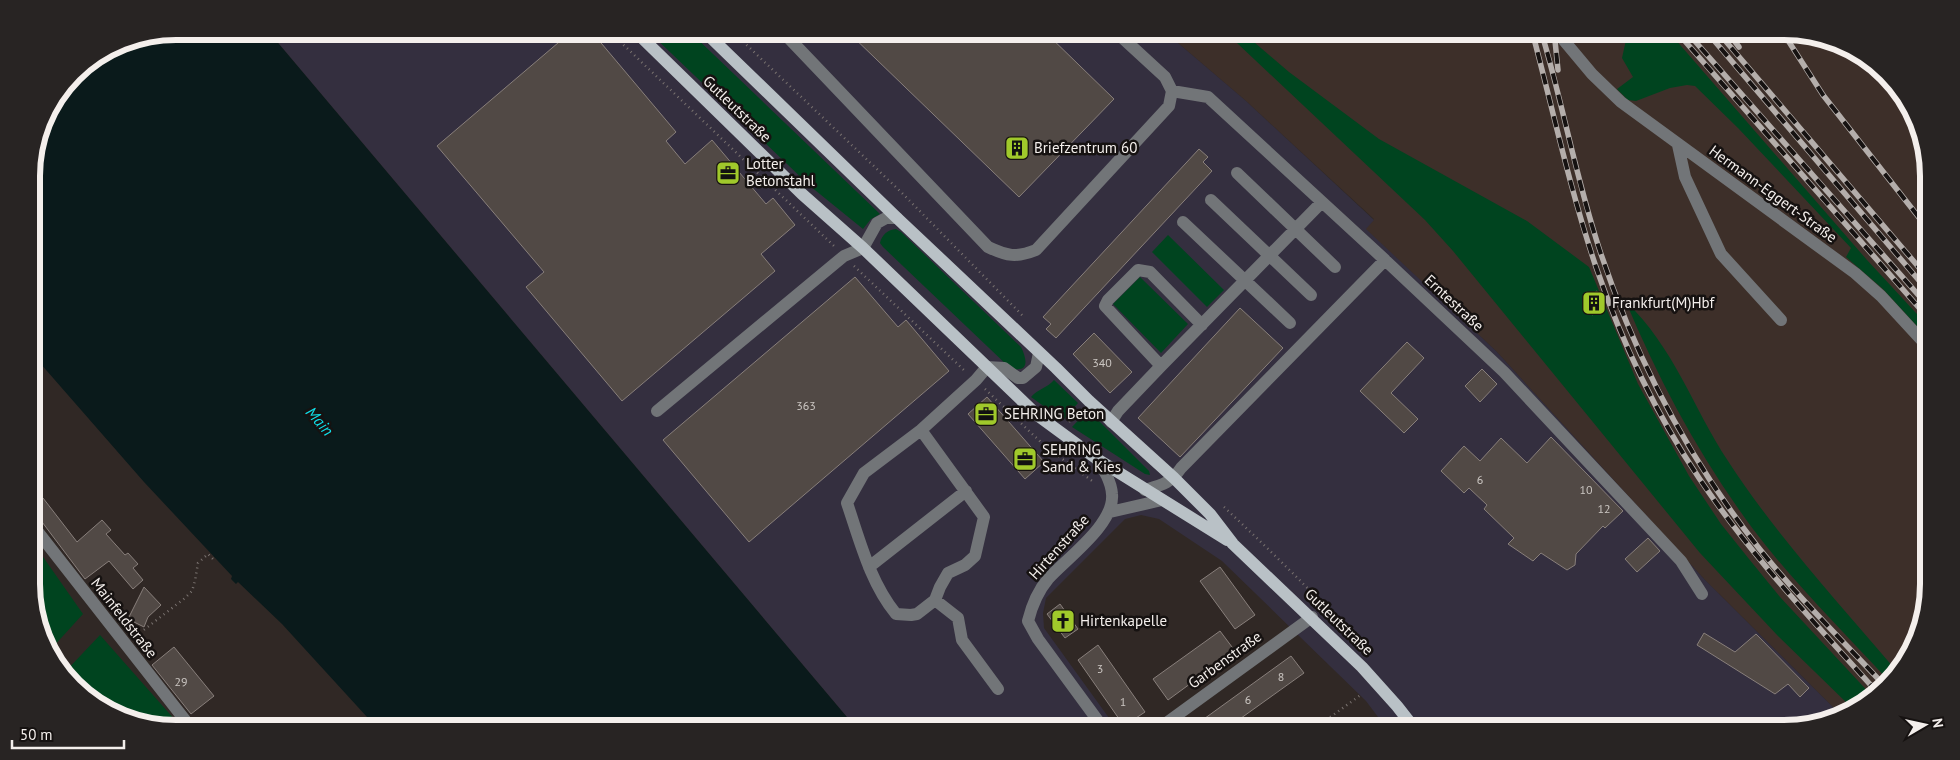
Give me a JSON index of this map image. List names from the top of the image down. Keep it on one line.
{"streets":{"main road":["Gutleutstraße"],"street":["Hermann-Eggert-Straße","Erntestraße","Hirtenstraße","Mainfeldstraße","Garbenstraße"]},"crossings":[["Gutleutstraße","Hirtenstraße"],["Gutleutstraße","Garbenstraße"]],"water":["Main"],"places":{"building":["Briefzentrum 60","Frankfurt(M)Hbf"],"office":["Lotter Betonstahl","SEHRING Beton","SEHRING Sand & Kies"],"church":["Hirtenkapelle"]},"house_numbers":["340","363","6","10","12","3","8","29","6","1"],"scale_bar":"50 m","north":"right"}
